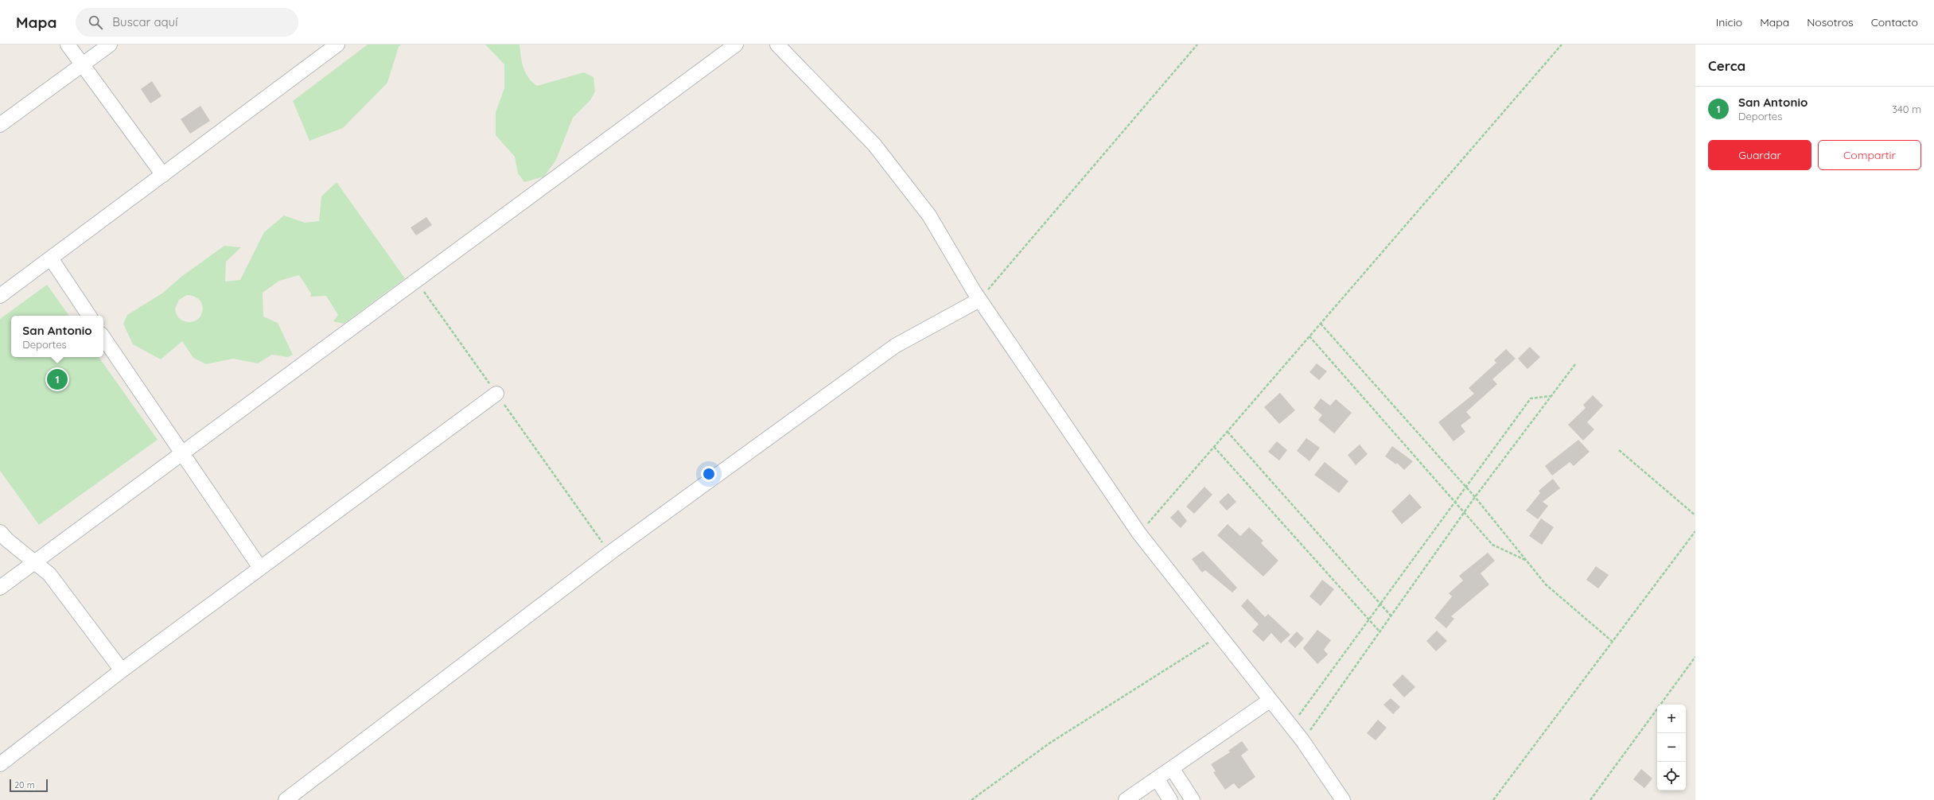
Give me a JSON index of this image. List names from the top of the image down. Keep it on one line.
{"scale_bar":"20 m","page":{"header":"Mapa","search":"Buscar aquí","nav":["Inicio","Mapa","Nosotros","Contacto"],"heading":"Cerca","list":[{"mark":"1","name":"San Antonio","note":"Deportes","value":"340 m"}],"buttons":["Guardar","Compartir"],"popup":["San Antonio","Deportes"],"pins":"1","map_buttons":["+","−"],"scale":"20 m"}}
